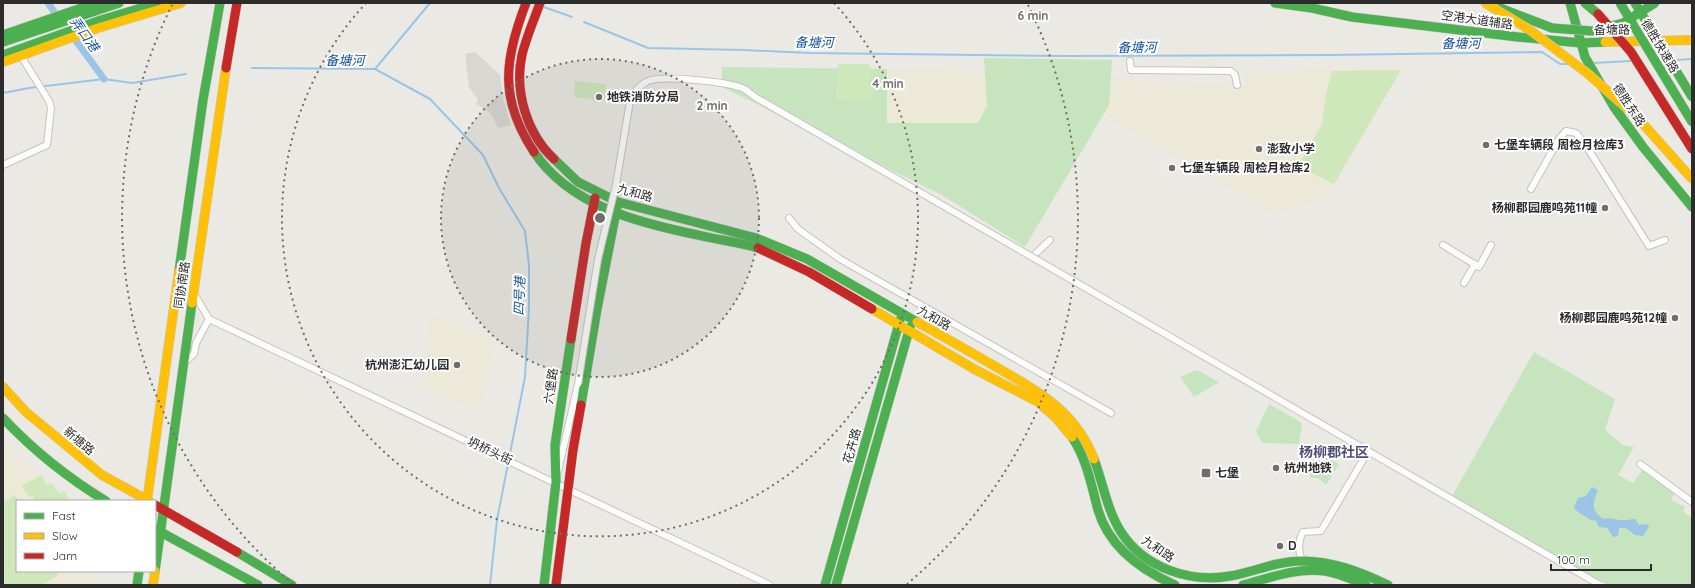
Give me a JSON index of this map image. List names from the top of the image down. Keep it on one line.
{"streets":{"main road":["空港大道辅路","备塘路","德胜快速路","德胜东路","九和路","同协南路","六堡路","新塘路","花卉路"],"street":["坍桥头街"]},"crossings":[["空港大道辅路","备塘路"],["空港大道辅路","德胜东路"],["备塘路","德胜东路"],["九和路","六堡路"],["九和路","花卉路"],["同协南路","新塘路"],["六堡路","坍桥头街"]],"districts":["杨柳郡社区"],"water":["弄口港","备塘河","四号港"],"places":{"other":["地铁消防分局","七堡车辆段 周检月检库3","澎致小学","七堡车辆段 周检月检库2","杨柳郡园鹿鸣苑11幢","杨柳郡园鹿鸣苑12幢","杭州澎汇幼儿园","杭州地铁","D"],"transit":["七堡"]},"legend":["Fast","Slow","Jam"],"scale_bar":"100 m","rings":["6 min","4 min","2 min"]}
